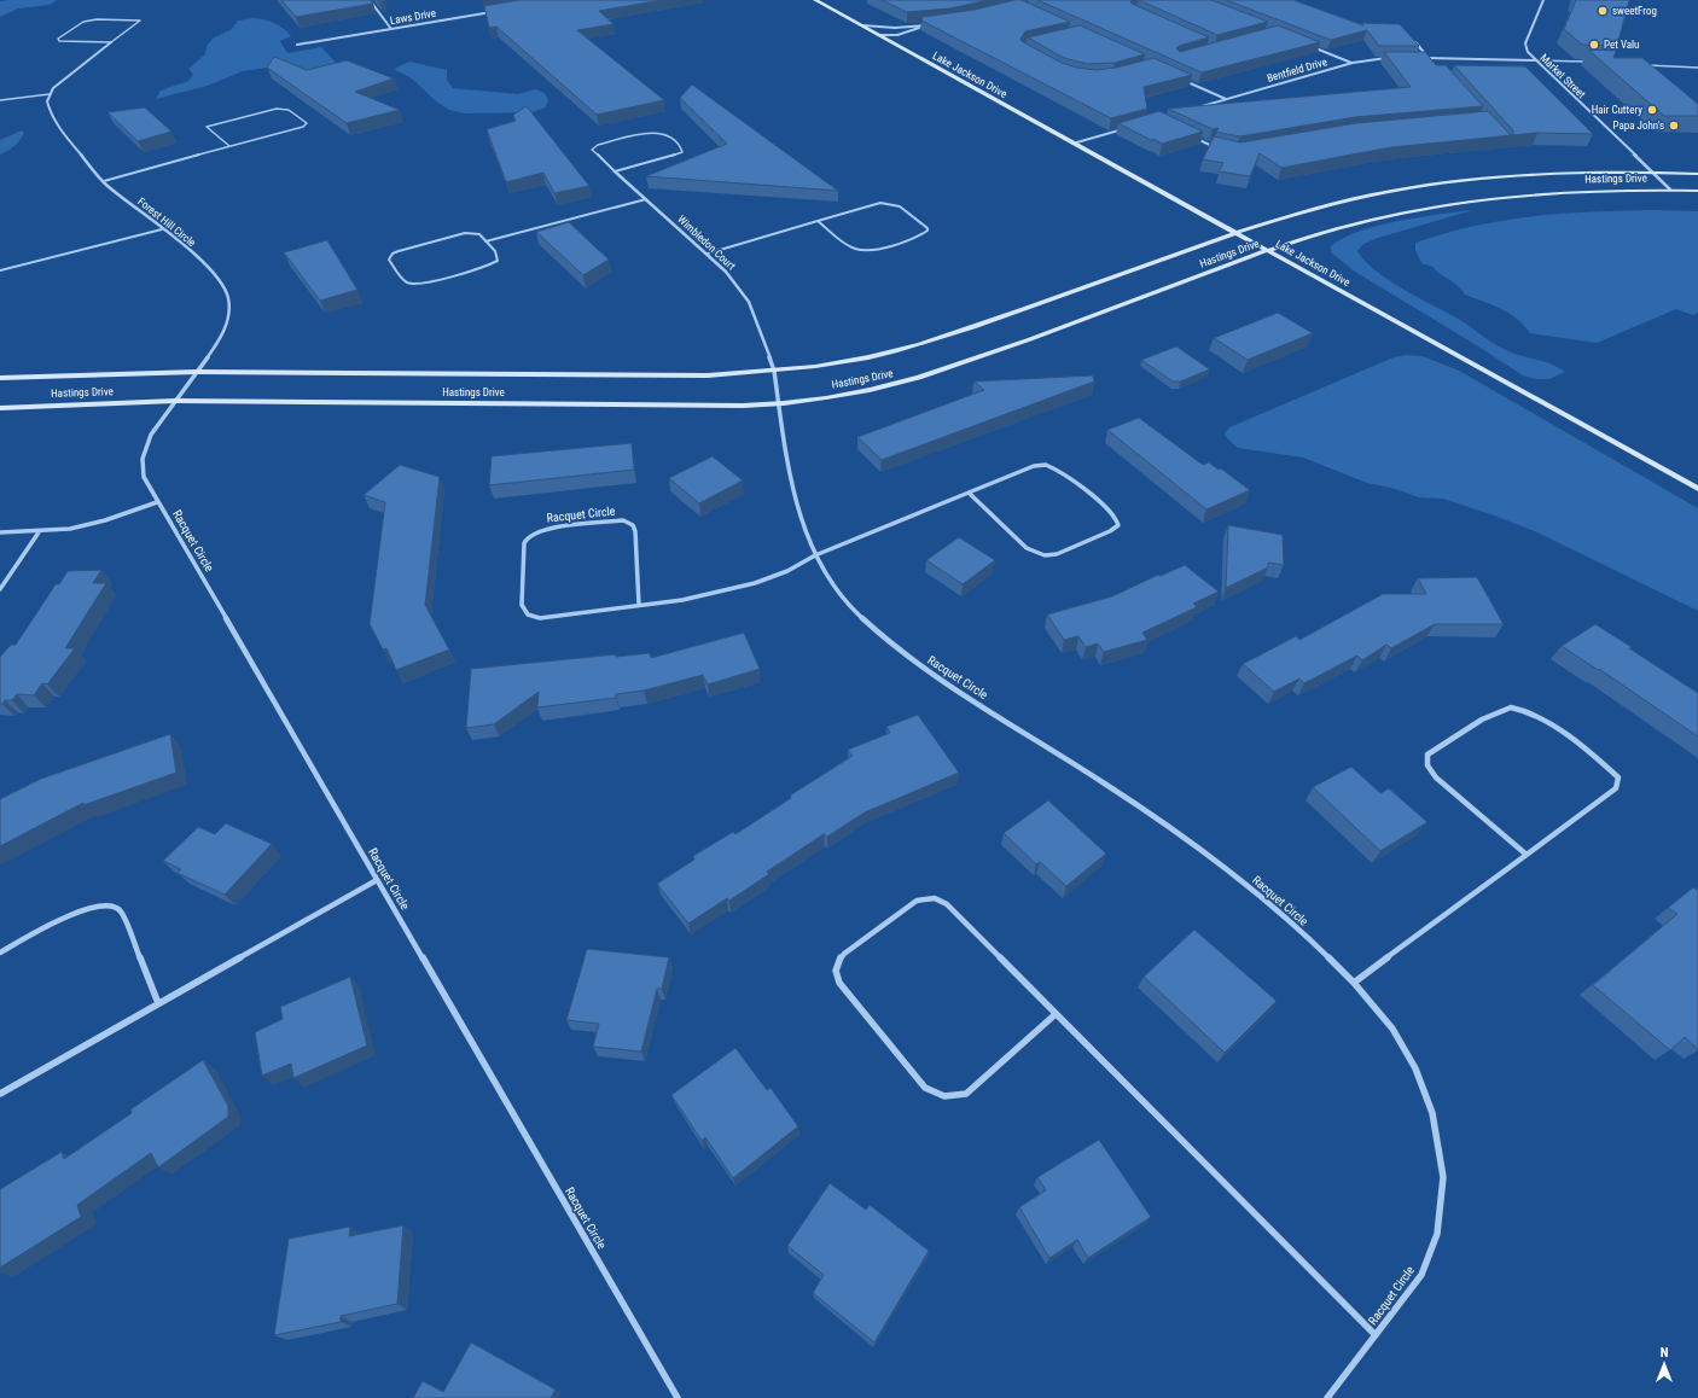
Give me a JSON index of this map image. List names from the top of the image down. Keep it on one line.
{"streets":{"street":["Laws Drive","Bentfield Drive","Lake Jackson Drive","Market Street","Hastings Drive","Forest Hill Circle","Wimbledon Court","Racquet Circle"]},"crossings":[["Lake Jackson Drive","Hastings Drive"],["Market Street","Hastings Drive"],["Hastings Drive","Forest Hill Circle"],["Hastings Drive","Wimbledon Court"],["Hastings Drive","Racquet Circle"],["Forest Hill Circle","Racquet Circle"],["Wimbledon Court","Racquet Circle"]],"places":["sweetFrog","Pet Valu","Hair Cuttery","Papa John's"],"north":"top"}
